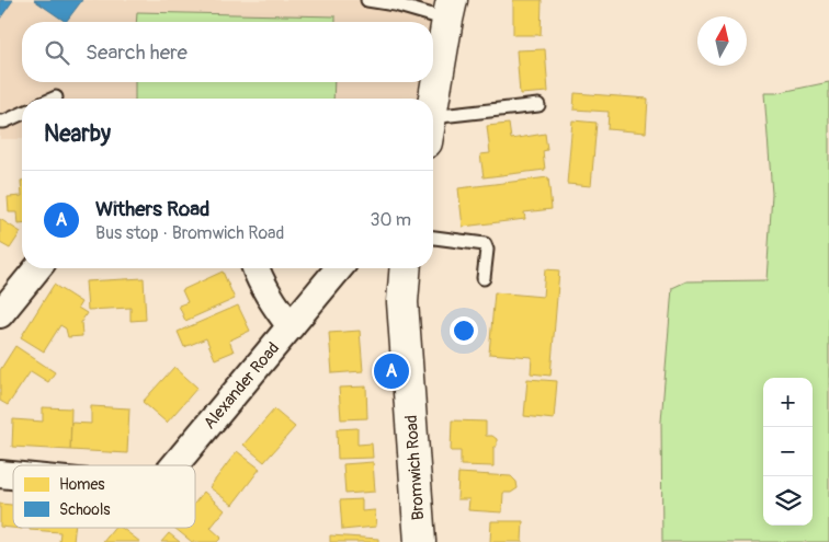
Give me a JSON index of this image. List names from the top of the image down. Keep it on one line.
{"streets":{"main road":["Bromwich Road"],"street":["Alexander Road"]},"legend":["Homes","Schools"],"north":"top","page":{"search":"Search here","heading":"Nearby","list":[{"mark":"A","name":"Withers Road","note":"Bus stop · Bromwich Road","value":"30 m"}],"pins":"A","map_buttons":["+","−"]}}
